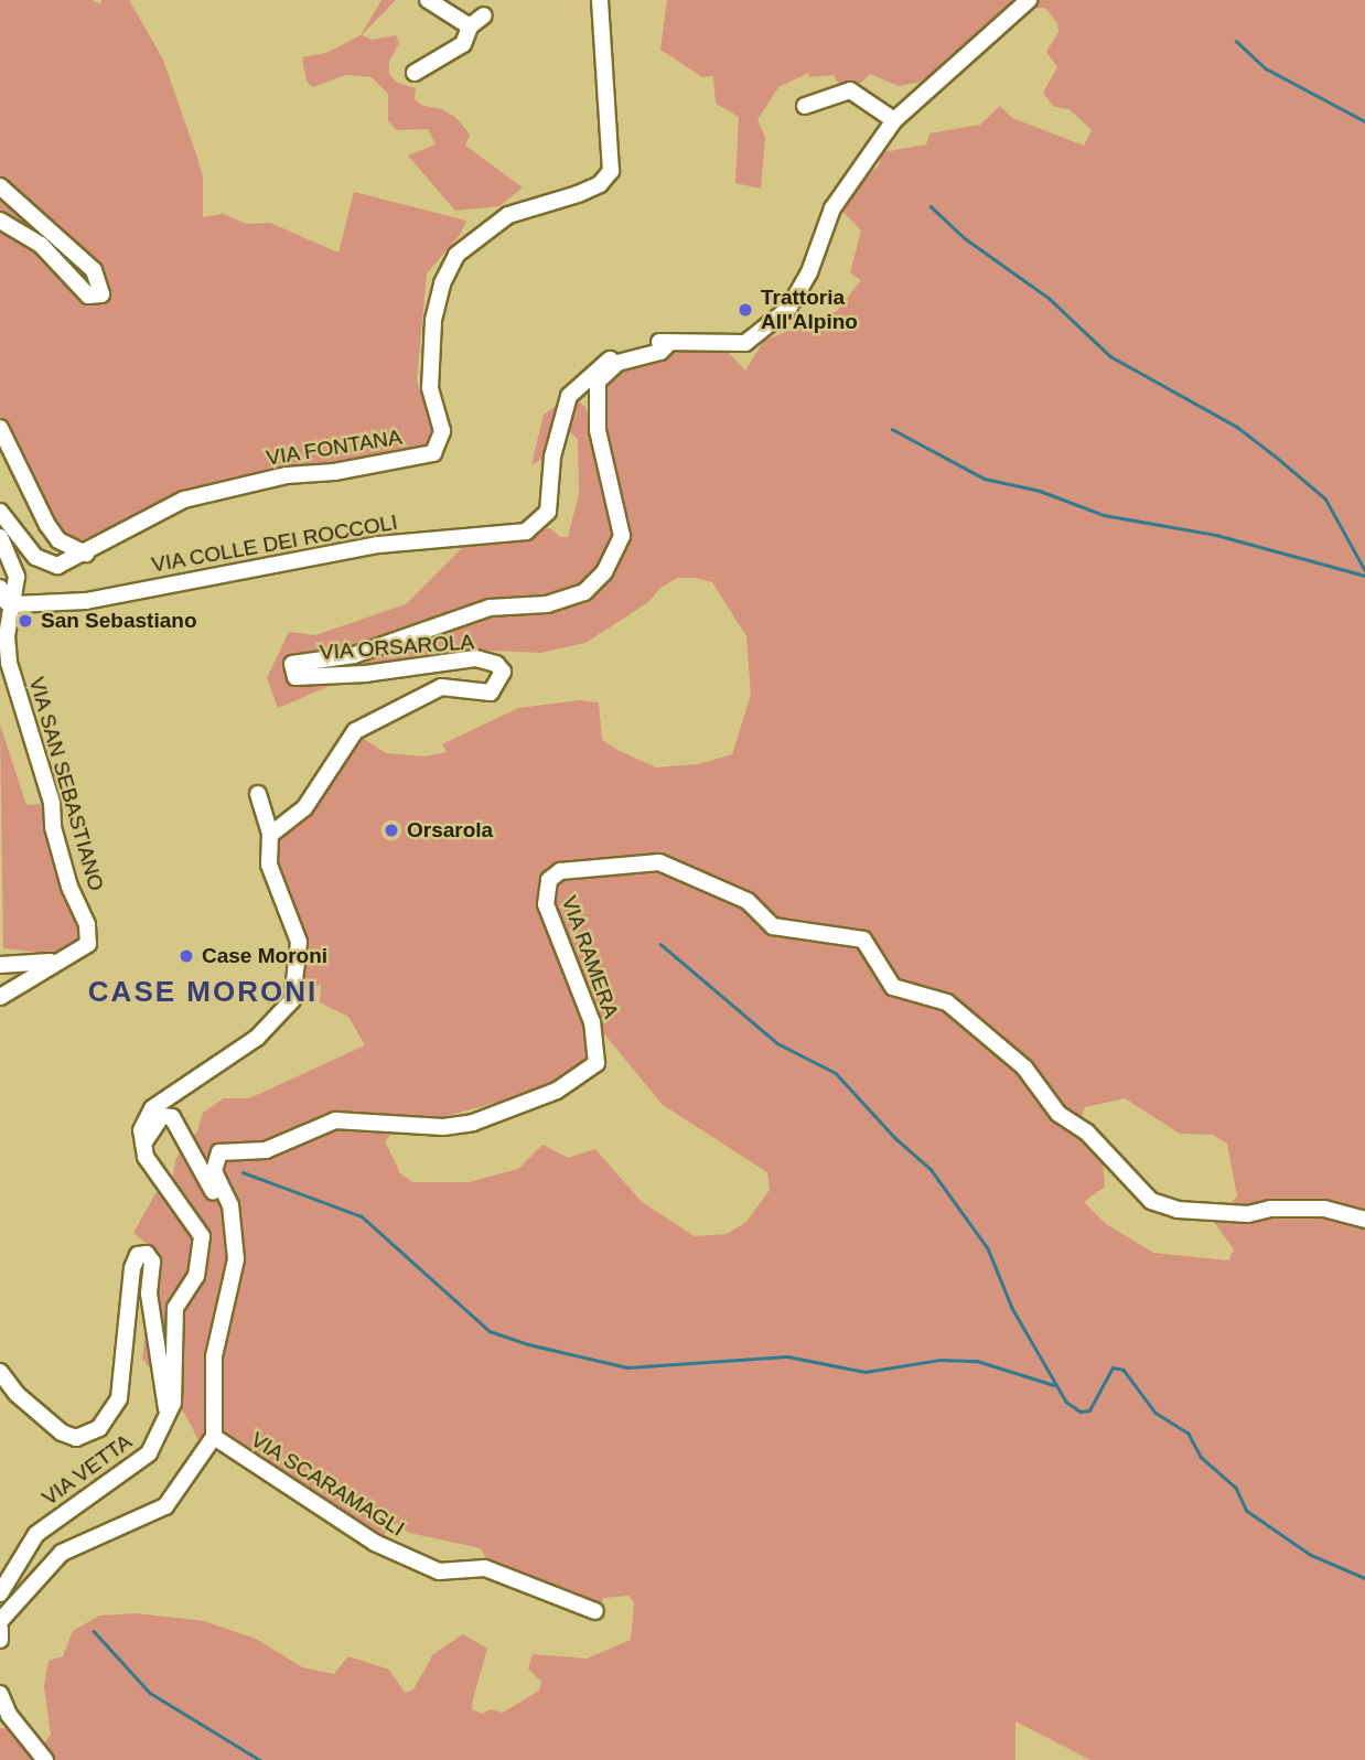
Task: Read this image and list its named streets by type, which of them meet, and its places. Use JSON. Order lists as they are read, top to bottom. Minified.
{"streets":{"street":["VIA FONTANA","VIA COLLE DEI ROCCOLI","VIA ORSAROLA","VIA SAN SEBASTIANO","VIA RAMERA","VIA VETTA","VIA SCARAMAGLI"]},"crossings":[["VIA COLLE DEI ROCCOLI","VIA ORSAROLA"],["VIA COLLE DEI ROCCOLI","VIA SAN SEBASTIANO"]],"districts":["CASE MORONI"],"places":["Trattoria All'Alpino","San Sebastiano","Orsarola","Case Moroni"]}
